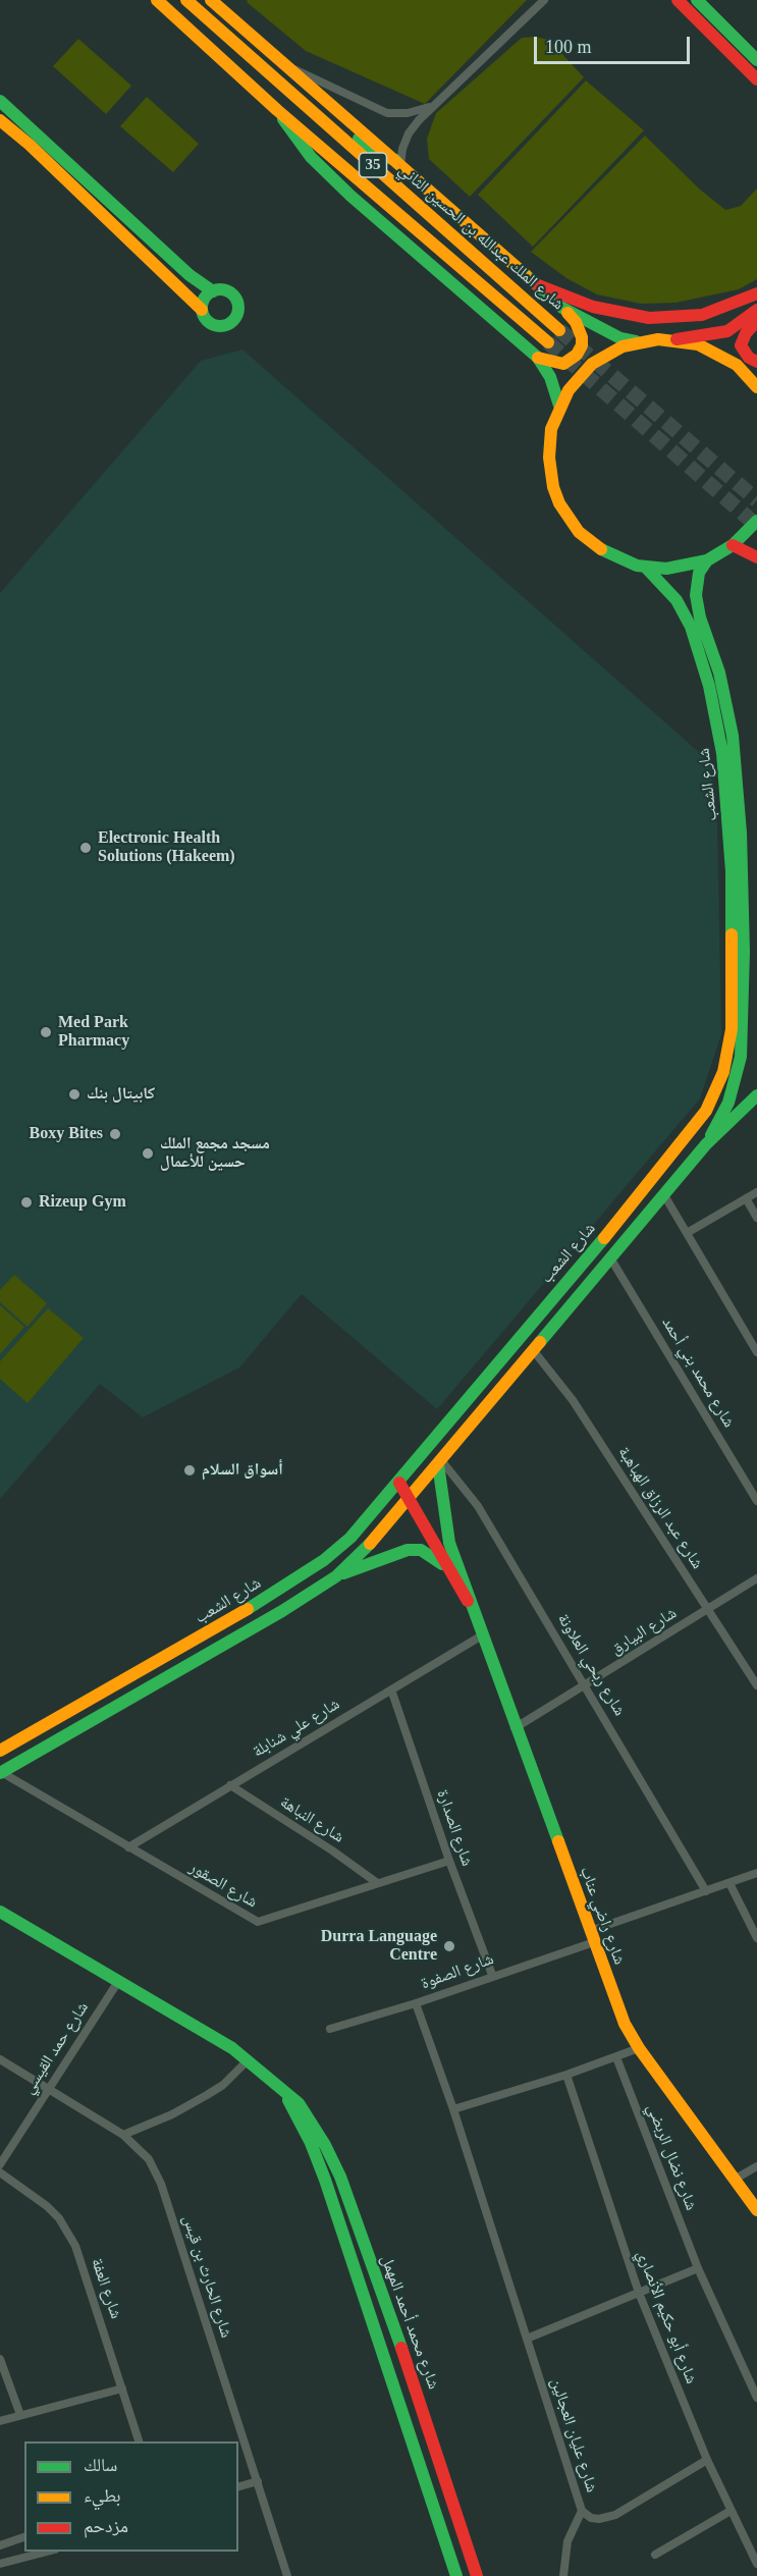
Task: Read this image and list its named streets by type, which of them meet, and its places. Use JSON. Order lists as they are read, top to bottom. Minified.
{"streets":{"main road":["35","شارع الملك عبدالله بن الحسين الثاني","شارع الشعب","شارع راضي عناب","شارع محمد أحمد المهمل"],"street":["شارع محمد بني أحمد","شارع عبد الرزاق الهباهبة","شارع البيارق","شارع ربحي العلاونة","شارع علي شنابلة","شارع النباهة","شارع الصدارة","شارع الصقور","شارع الصفوة","شارع حمد القيسي","شارع نضال الربضي","شارع الحارث بن قيس","شارع العفة","شارع أبو حكيم الأنصاري","شارع عليان العجالين"]},"crossings":[["شارع الشعب","شارع محمد بني أحمد"],["شارع الشعب","شارع عبد الرزاق الهباهبة"],["شارع الشعب","شارع ربحي العلاونة"],["شارع الشعب","شارع الصقور"],["شارع الشعب","شارع راضي عناب"],["شارع عبد الرزاق الهباهبة","شارع البيارق"],["شارع البيارق","شارع ربحي العلاونة"],["شارع البيارق","شارع راضي عناب"],["شارع ربحي العلاونة","شارع راضي عناب"],["شارع ربحي العلاونة","شارع الصفوة"],["شارع علي شنابلة","شارع النباهة"],["شارع علي شنابلة","شارع الصدارة"],["شارع علي شنابلة","شارع الصقور"],["شارع علي شنابلة","شارع راضي عناب"],["شارع النباهة","شارع الصقور"],["شارع الصدارة","شارع الصقور"],["شارع الصدارة","شارع الصفوة"],["شارع راضي عناب","شارع الصفوة"],["شارع الصفوة","شارع عليان العجالين"],["شارع حمد القيسي","شارع الحارث بن قيس"],["شارع حمد القيسي","شارع محمد أحمد المهمل"],["شارع أبو حكيم الأنصاري","شارع عليان العجالين"]],"places":["Electronic Health Solutions (Hakeem)","Med Park Pharmacy","كابيتال بنك","Boxy Bites","مسجد مجمع الملك حسين للأعمال","Rizeup Gym","أسواق السلام","Durra Language Centre"],"legend":["سالك","بطيء","مزدحم"],"scale_bar":"100 m"}
